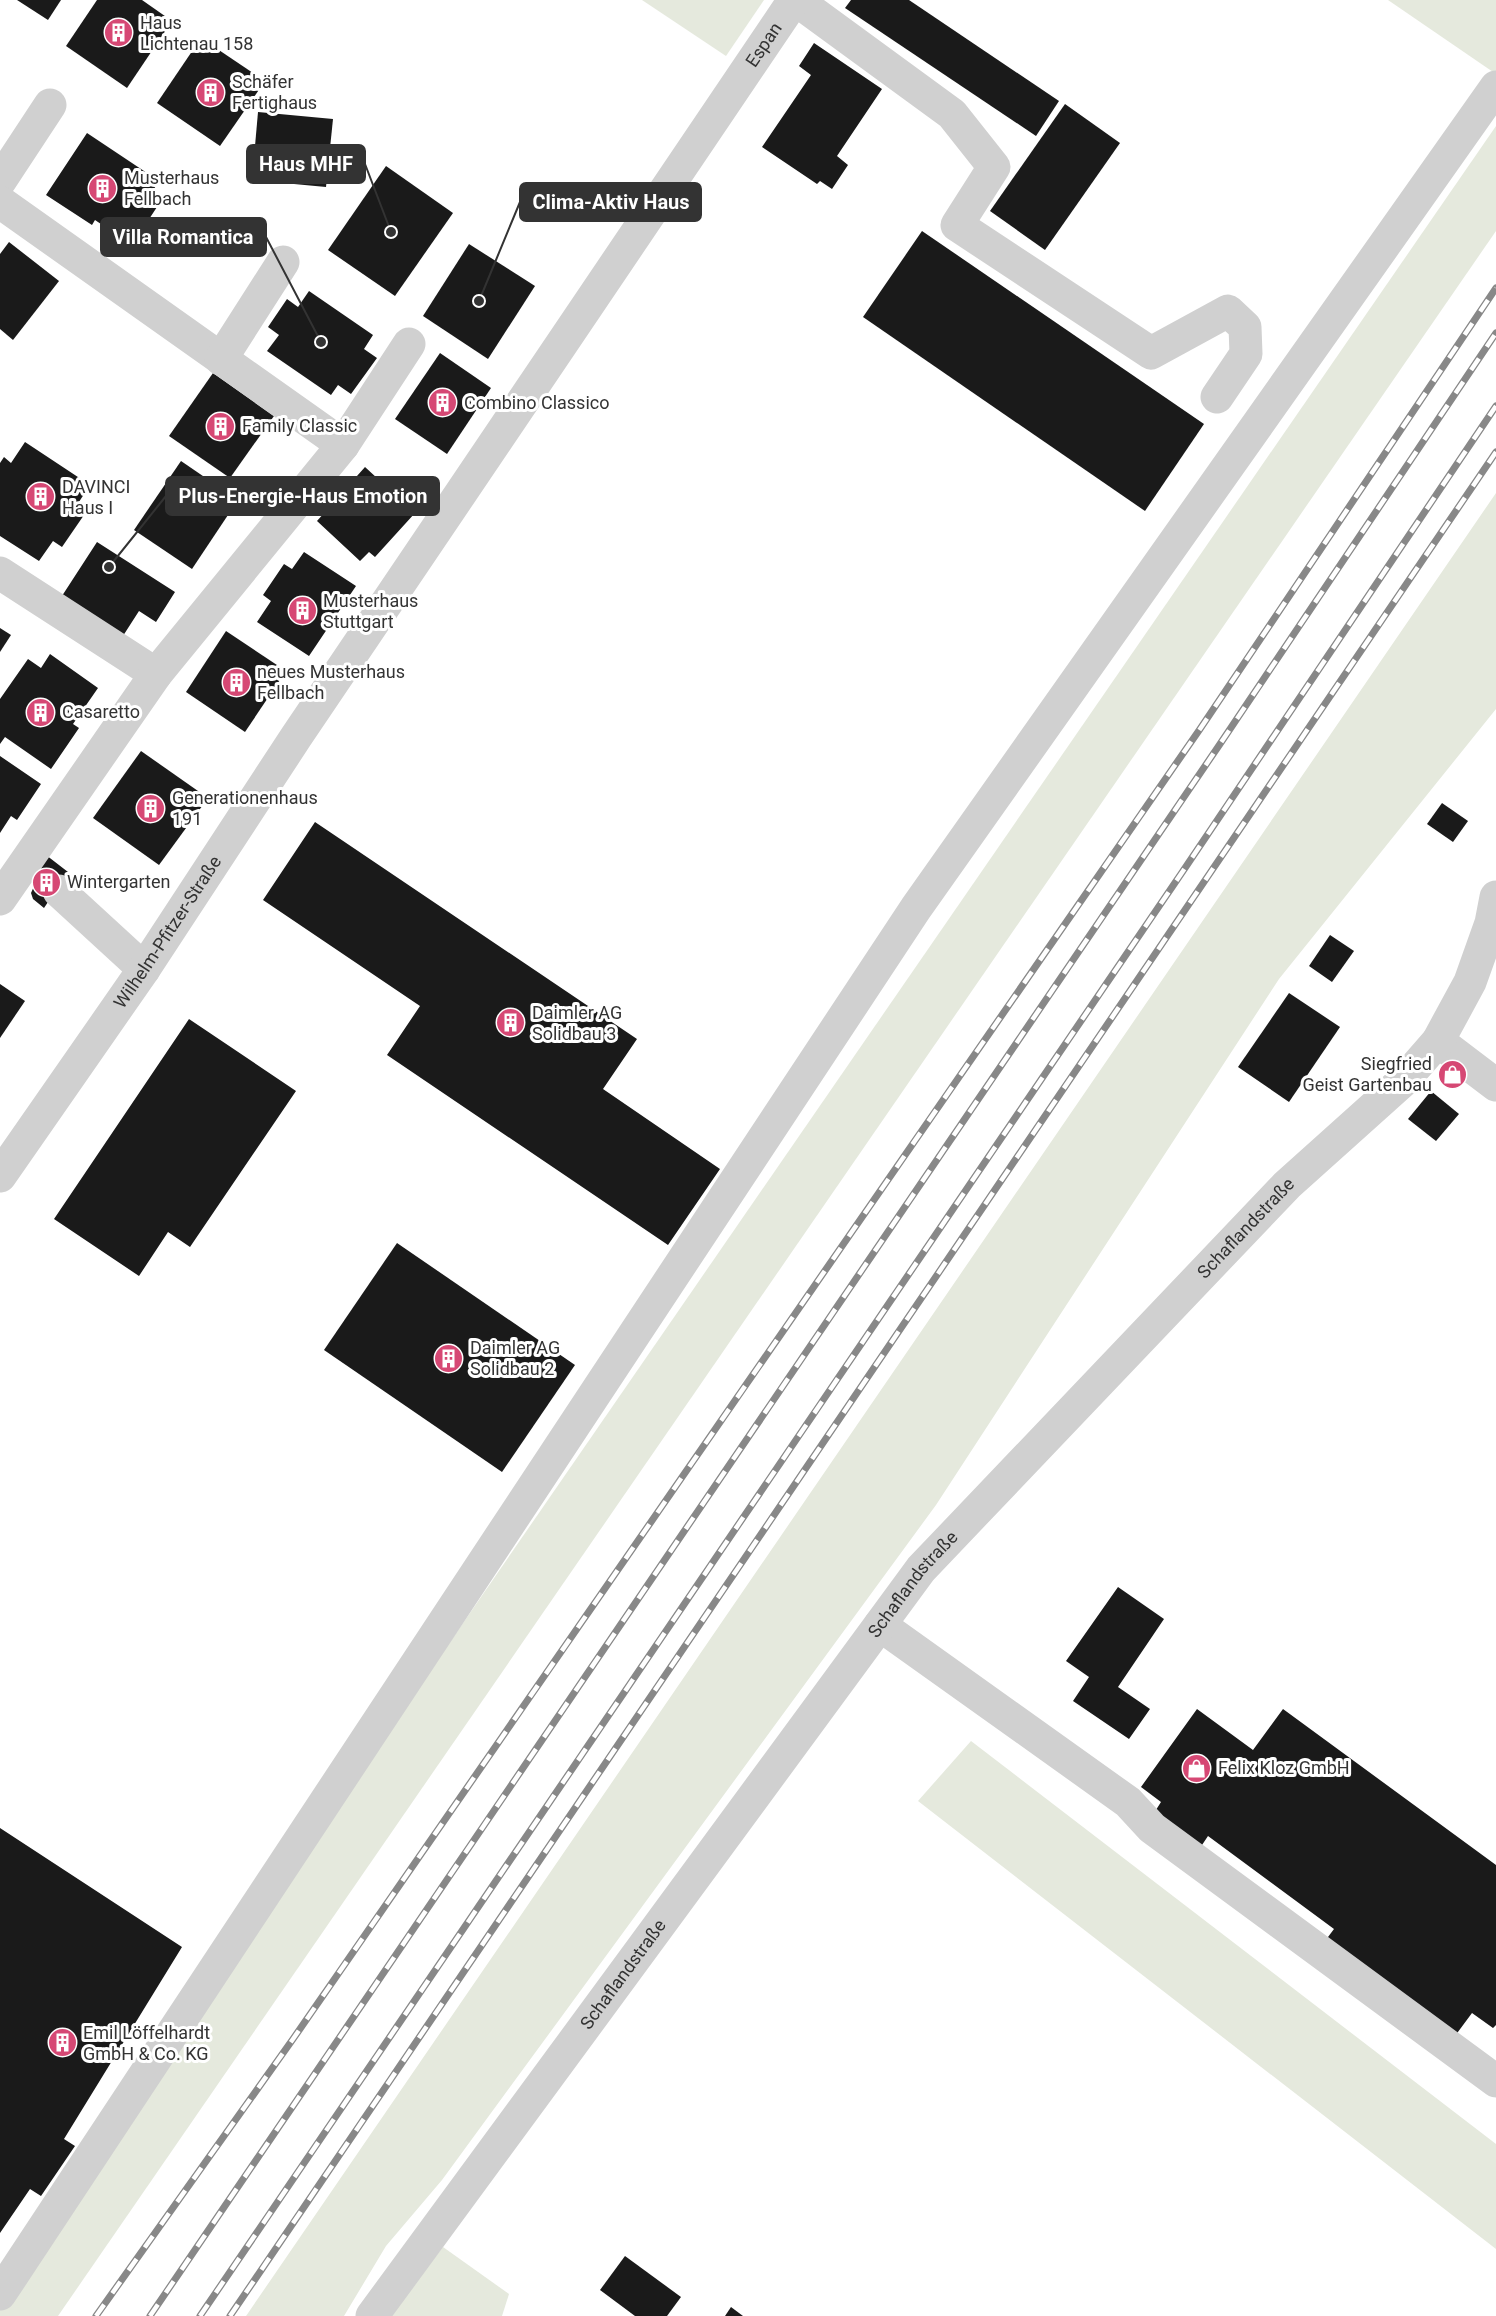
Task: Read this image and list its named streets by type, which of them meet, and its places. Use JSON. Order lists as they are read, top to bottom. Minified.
{"streets":{"street":["Espan","Wilhelm-Pfitzer-Straße","Schaflandstraße"]},"crossings":[["Espan","Wilhelm-Pfitzer-Straße"]],"places":{"building":["Haus Lichtenau 158","Schäfer Fertighaus","Musterhaus Fellbach","Combino Classico","Family Classic","DAVINCI Haus I","Musterhaus Stuttgart","neues Musterhaus Fellbach","Casaretto","Generationenhaus 191","Wintergarten","Daimler AG Solidbau 3","Daimler AG Solidbau 2","Emil Löffelhardt GmbH & Co. KG"],"other":["Haus MHF","Clima-Aktiv Haus","Villa Romantica","Plus-Energie-Haus Emotion"],"shop":["Siegfried Geist Gartenbau","Felix Kloz GmbH"]}}
